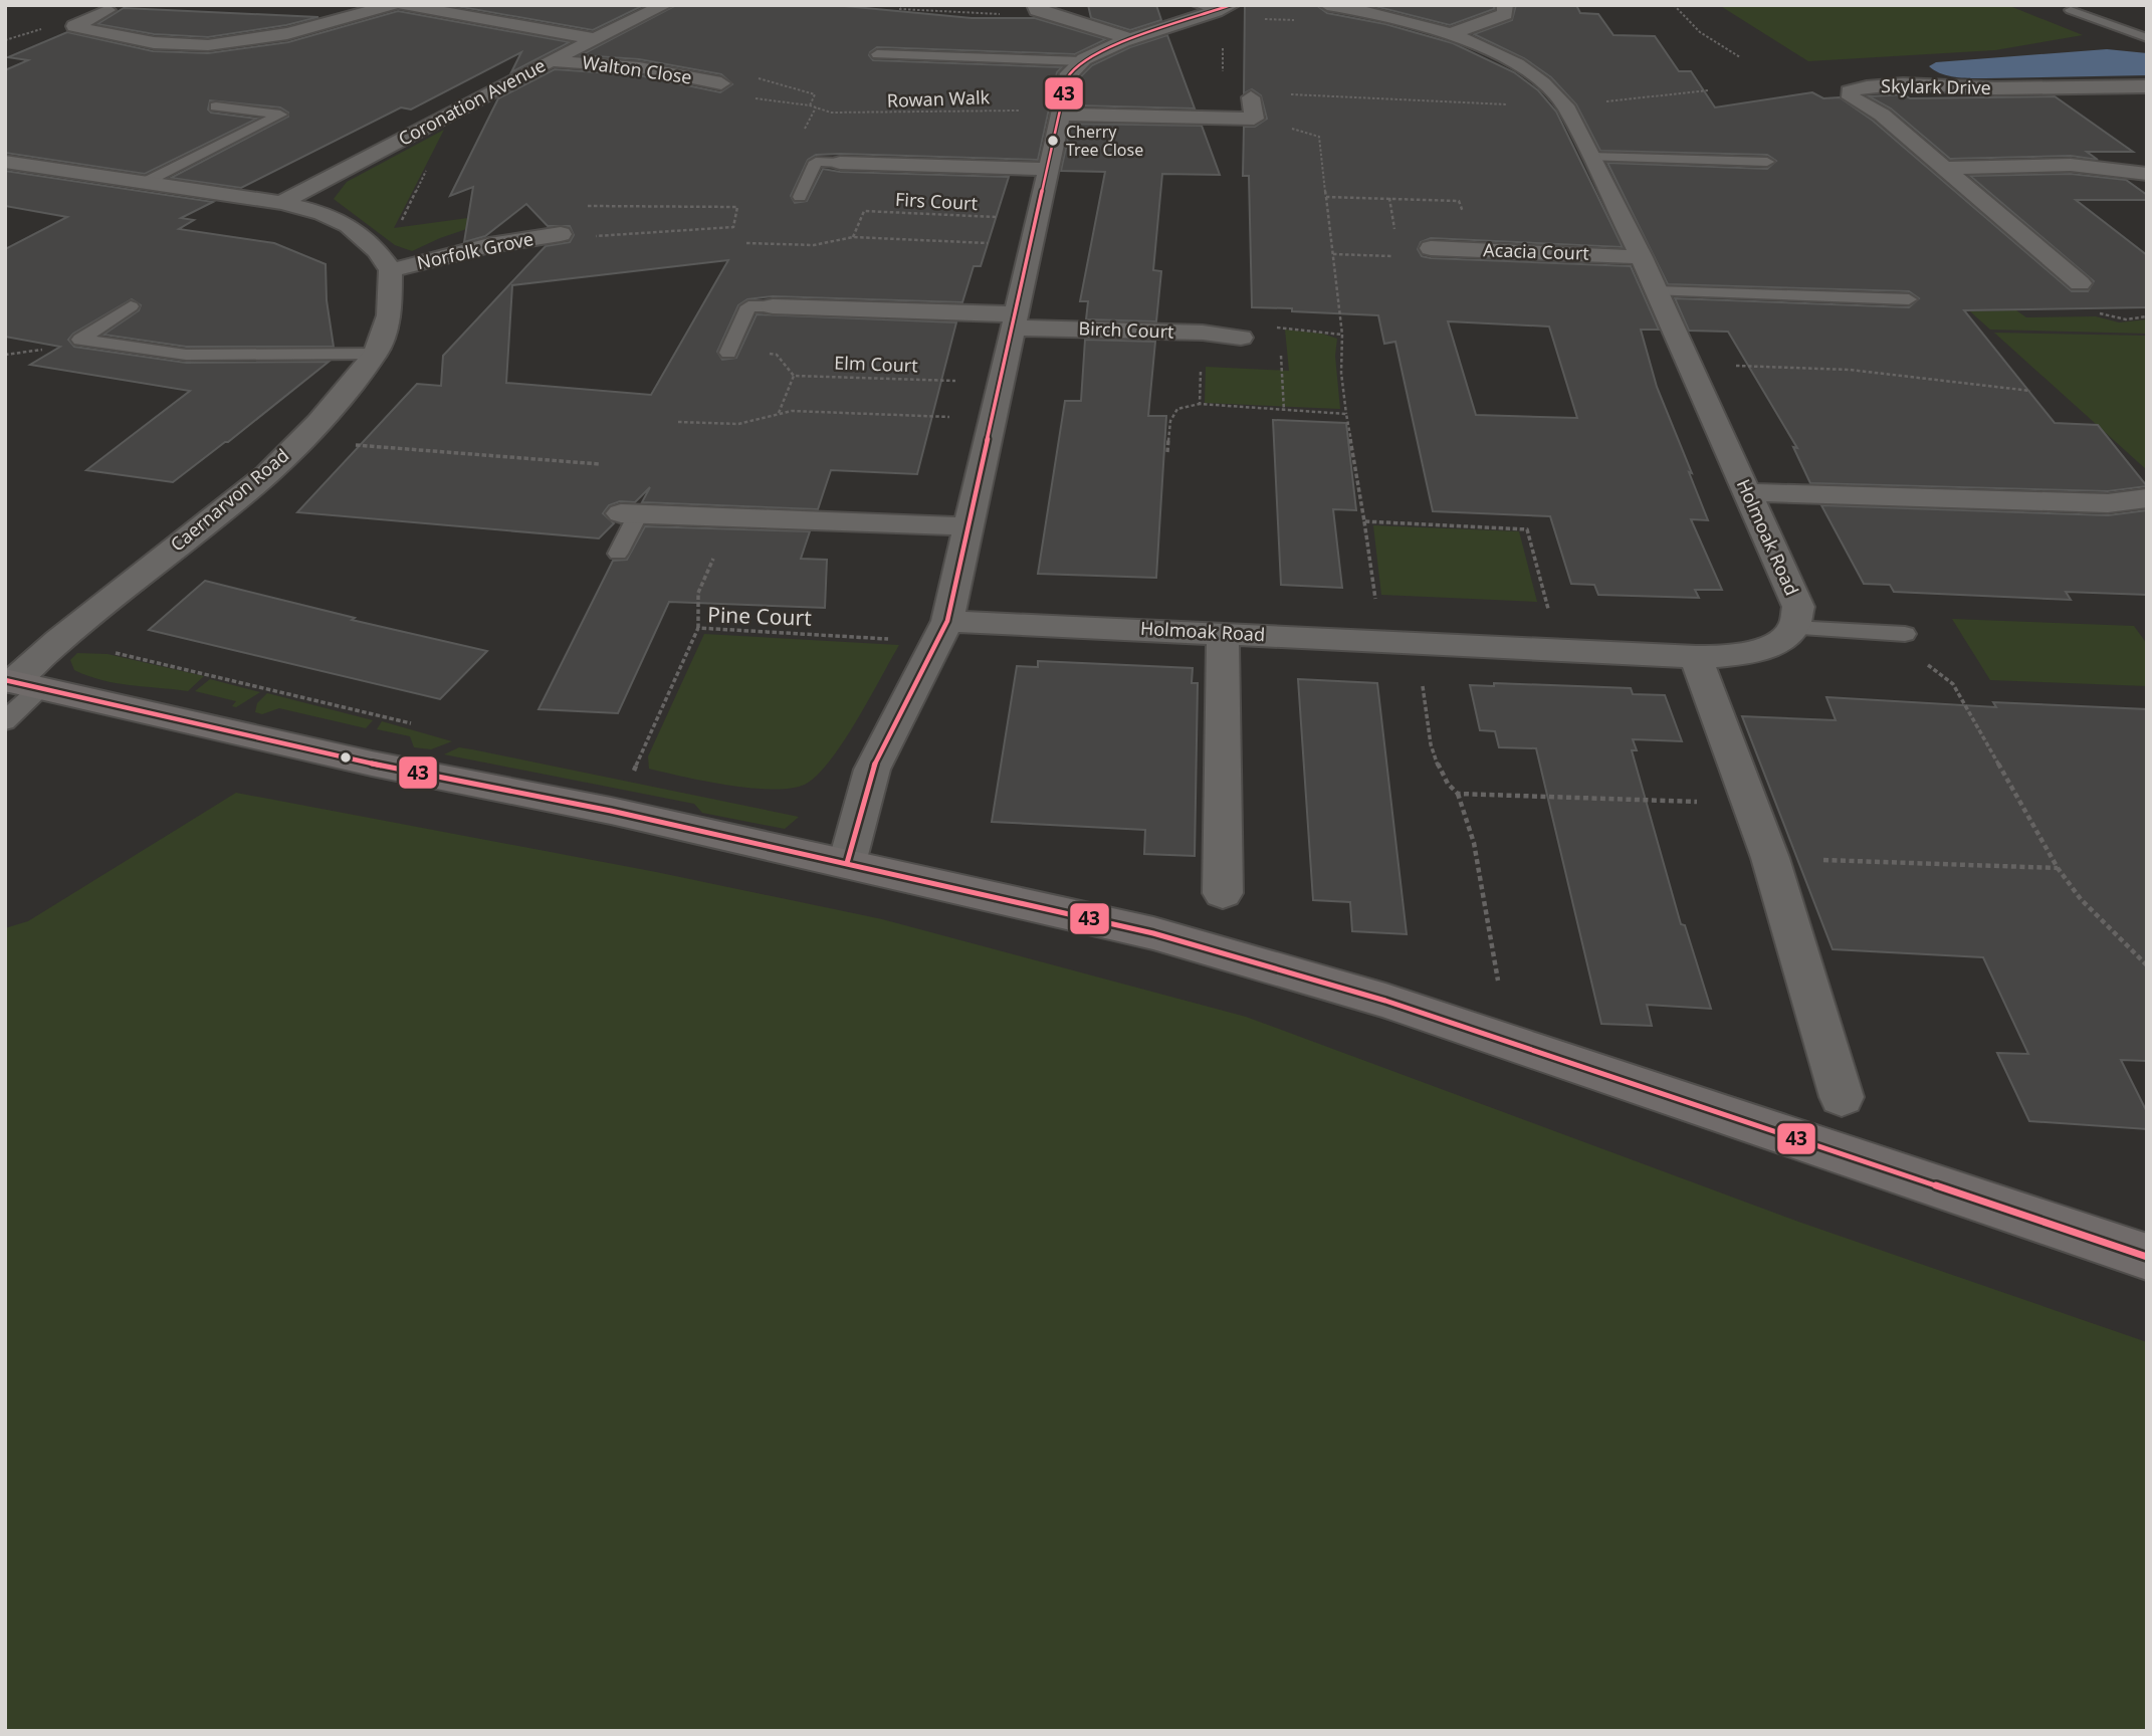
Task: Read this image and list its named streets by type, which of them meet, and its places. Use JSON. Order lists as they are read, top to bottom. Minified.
{"streets":{"street":["Walton Close","Skylark Drive","Coronation Avenue","Norfolk Grove","Acacia Court","Birch Court","Caernarvon Road","Holmoak Road"],"path":["Rowan Walk","Firs Court","Elm Court","Pine Court"]},"crossings":[["Walton Close","Rowan Walk"],["Walton Close","Coronation Avenue"],["Norfolk Grove","Caernarvon Road"],["Acacia Court","Holmoak Road"],["Holmoak Road","Pine Court"]],"places":["Cherry Tree Close"],"lines":["transit line 43"]}
